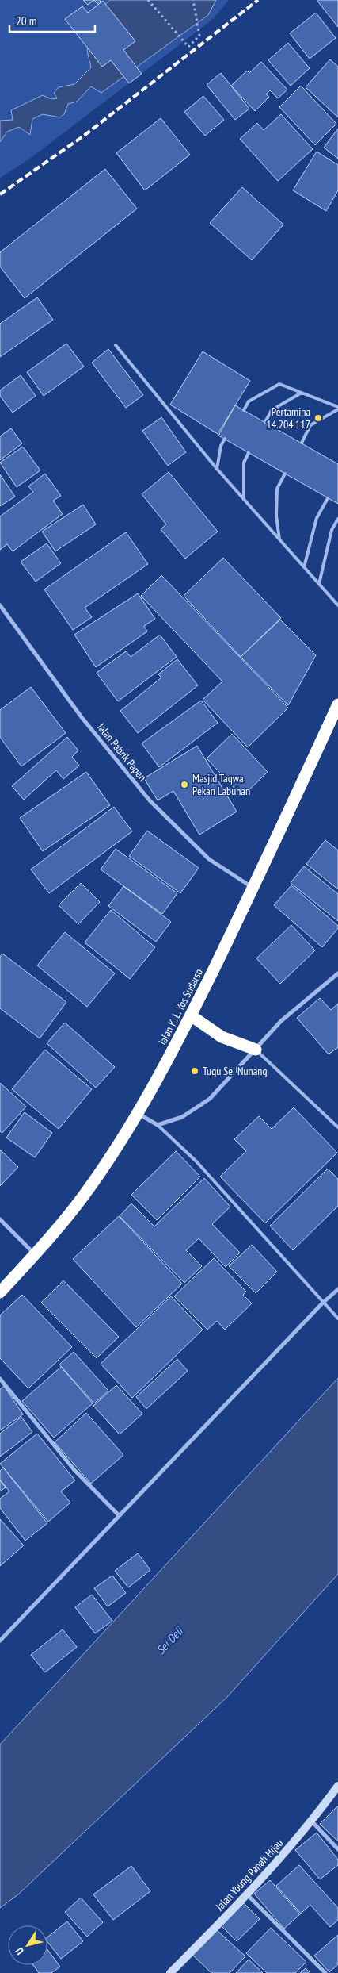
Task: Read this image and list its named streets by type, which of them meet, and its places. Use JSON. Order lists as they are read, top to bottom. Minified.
{"streets":{"highway":["Jalan K. L. Yos Sudarso"],"street":["Jalan Pabrik Papan","Jalan Young Panah Hijau"]},"crossings":[["Jalan Pabrik Papan","Jalan K. L. Yos Sudarso"]],"water":["Sei Deli"],"places":["Pertamina 14.204.117","Masjid Taqwa Pekan Labuhan","Tugu Sei Nunang"],"scale_bar":"20 m","north":"bottom left"}
